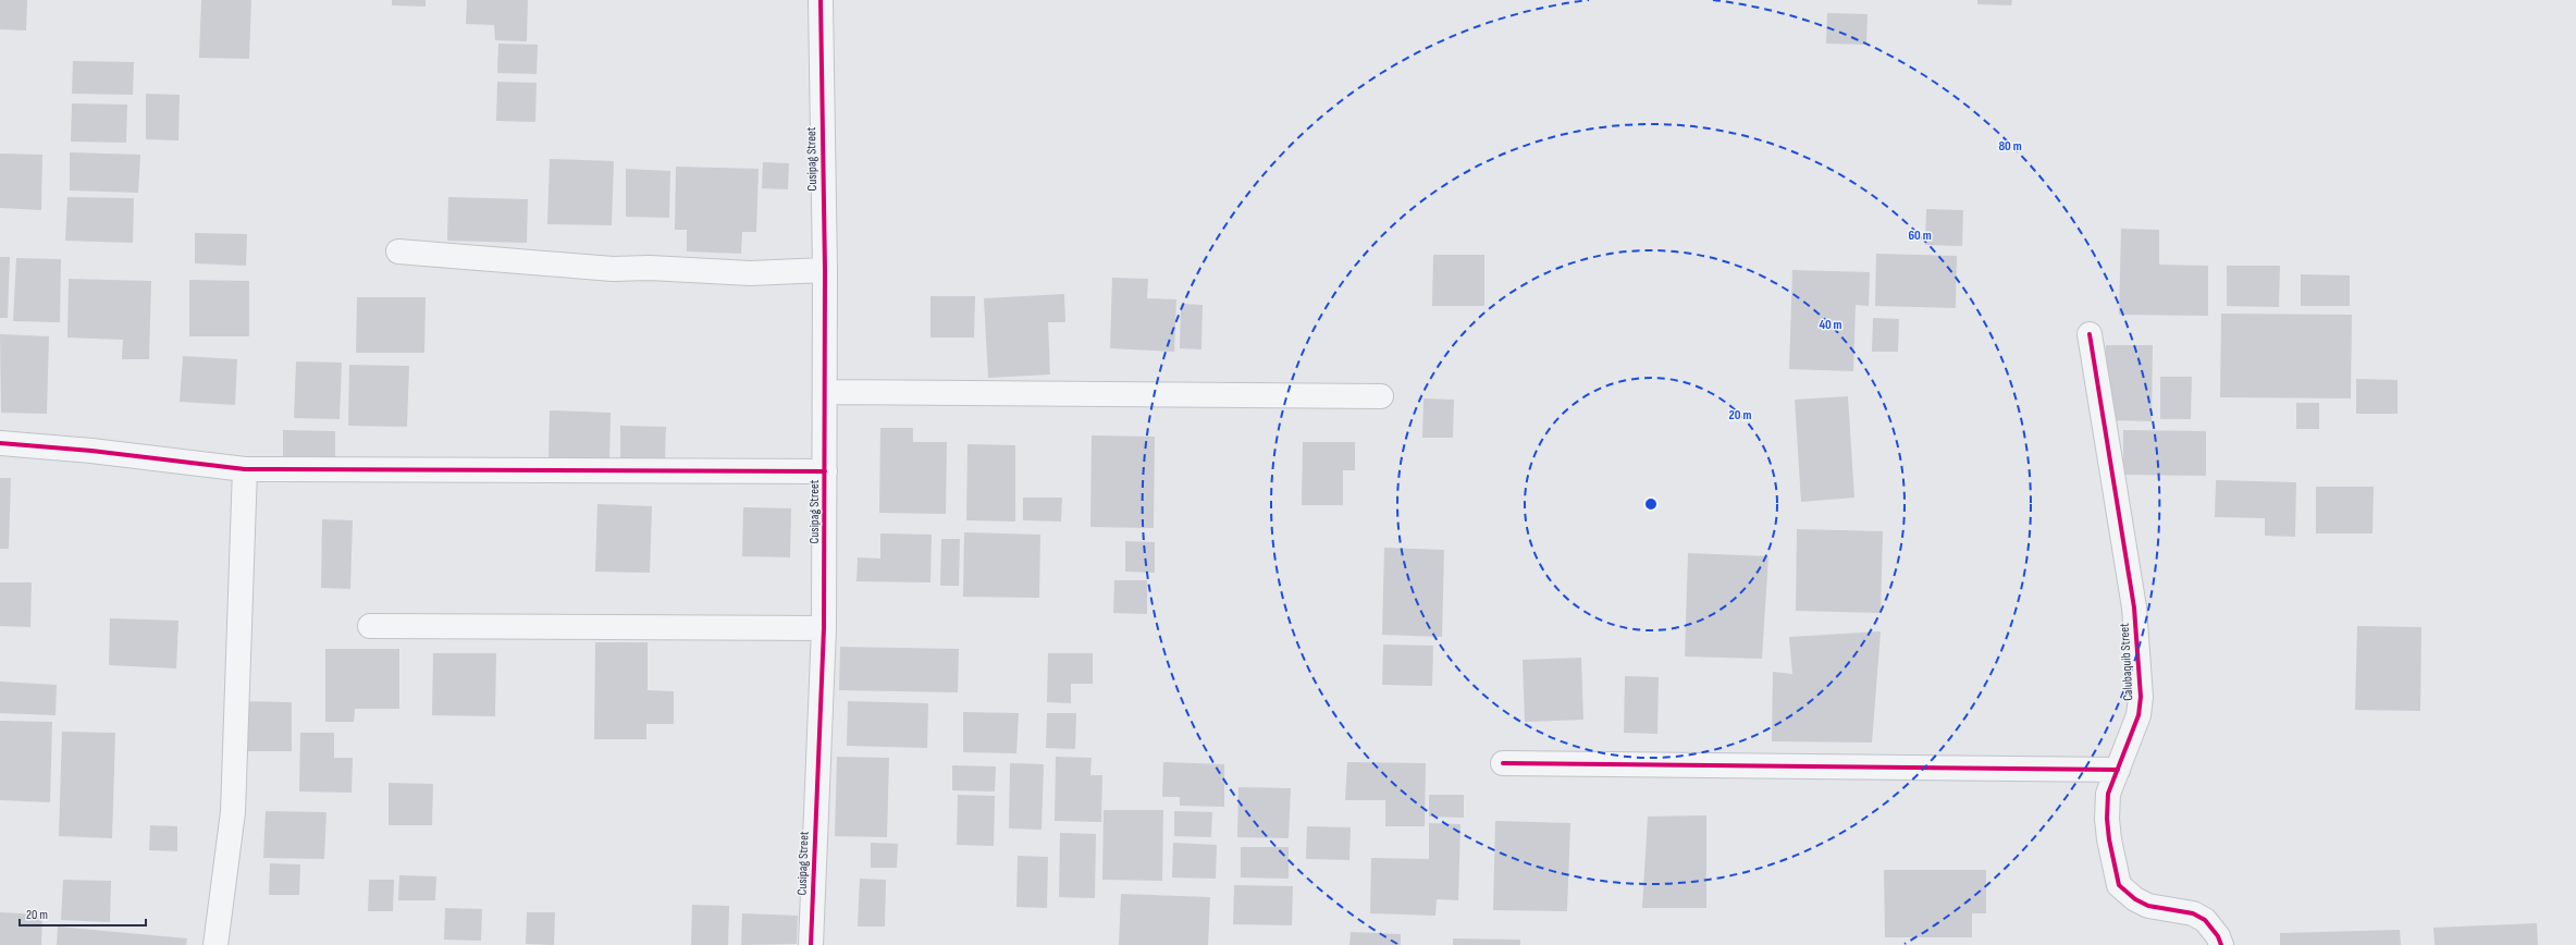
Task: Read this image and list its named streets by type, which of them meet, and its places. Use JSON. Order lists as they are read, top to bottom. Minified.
{"streets":{"street":["Cusipag Street","Calubaquib Street"]},"scale_bar":"20 m","rings":["80 m","60 m","40 m","20 m"]}
